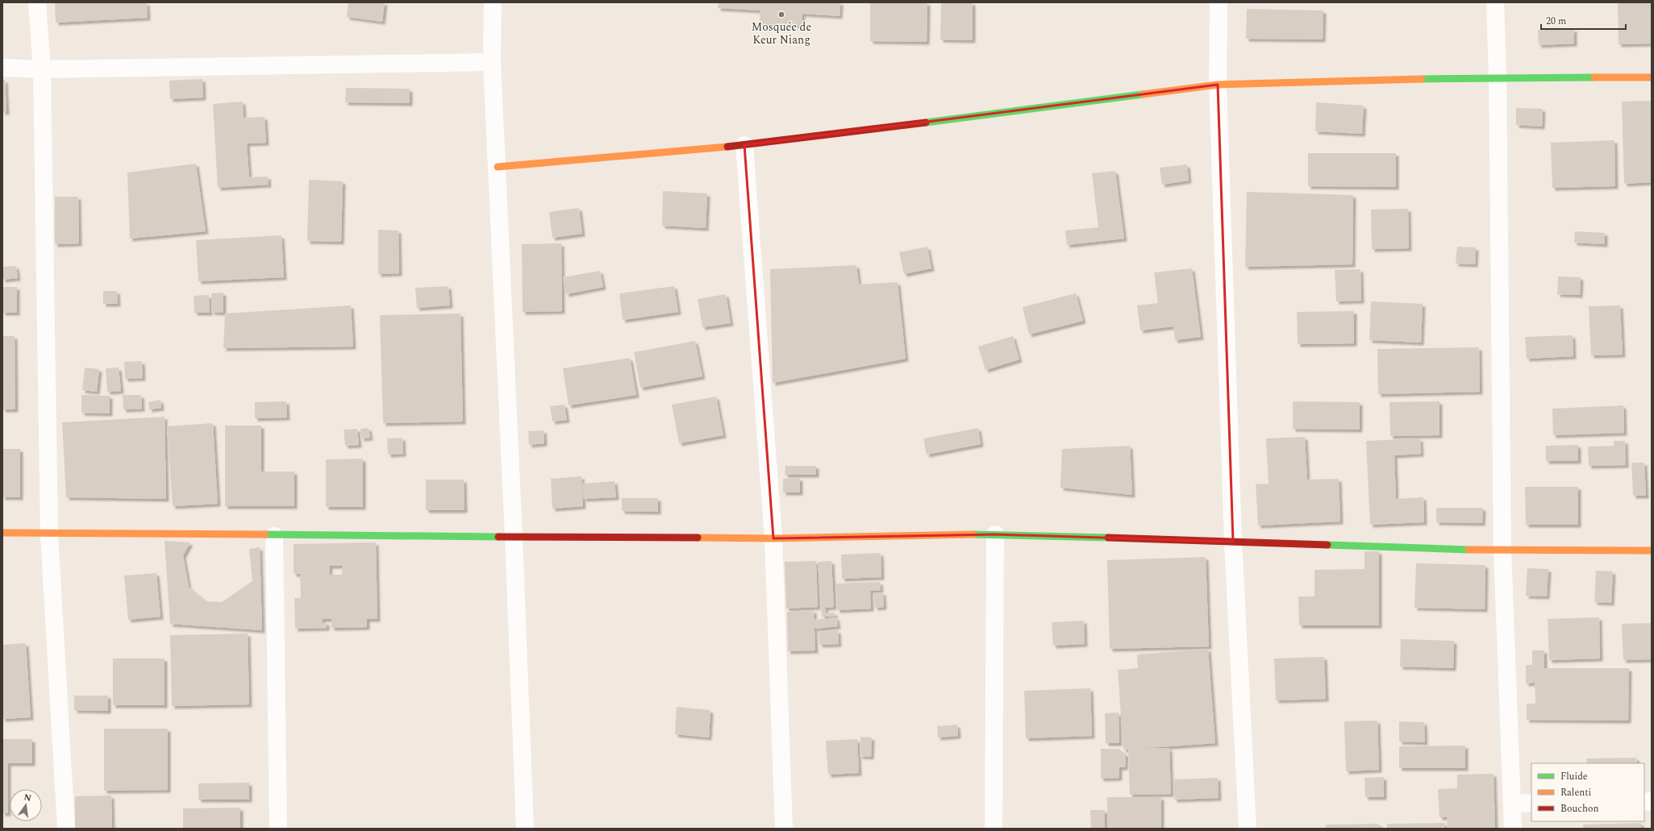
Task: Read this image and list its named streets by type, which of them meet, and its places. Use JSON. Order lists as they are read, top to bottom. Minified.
{"places":["Mosquée de Keur Niang"],"legend":["Fluide","Ralenti","Bouchon"],"scale_bar":"20 m","north":"top"}
